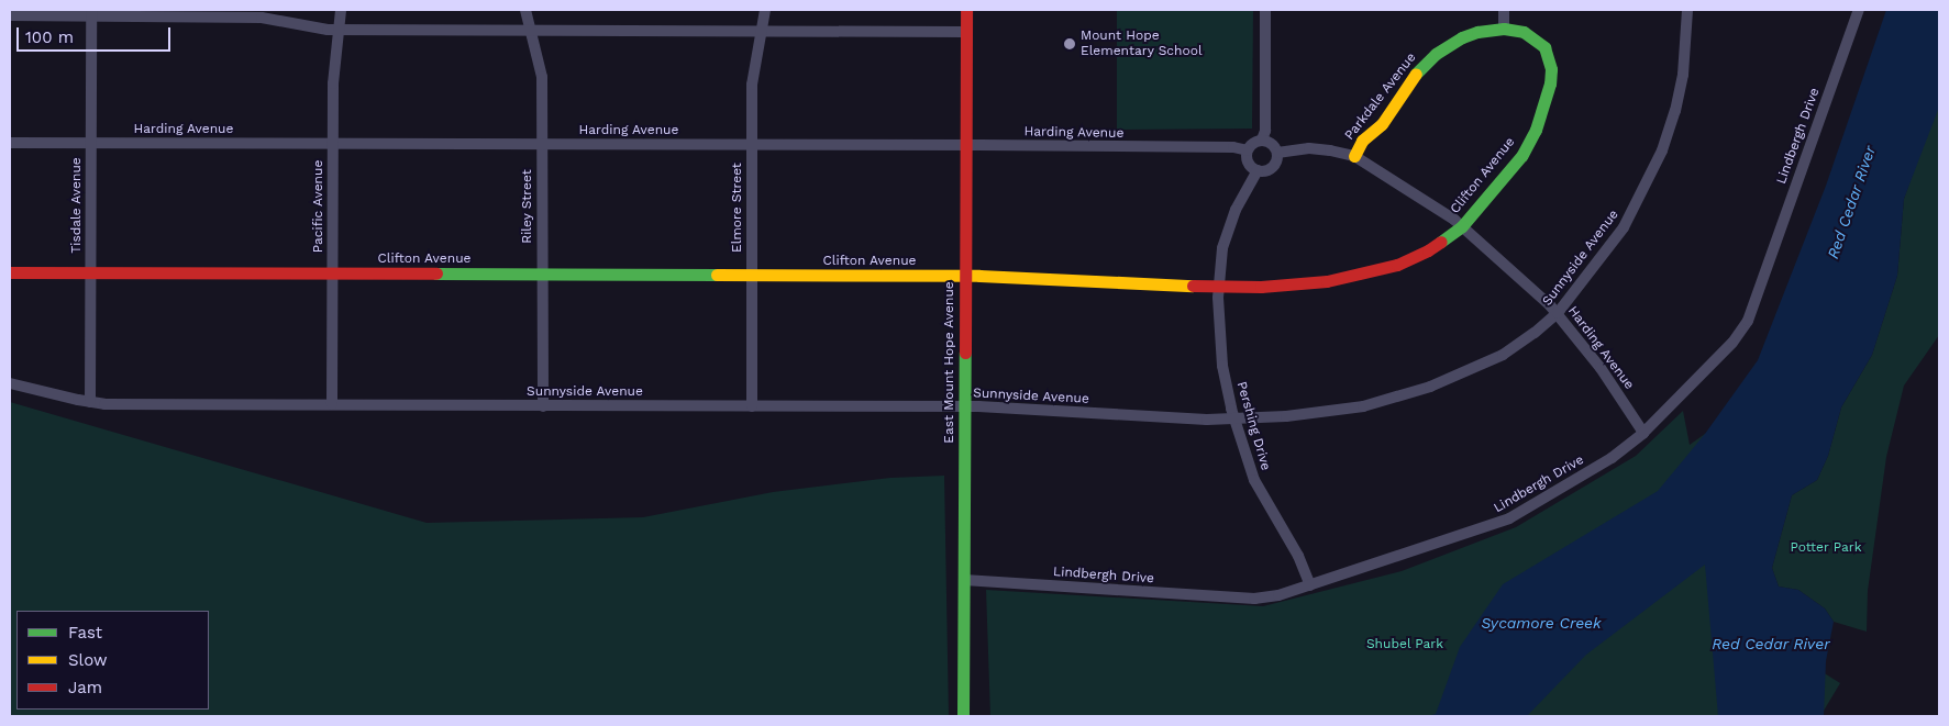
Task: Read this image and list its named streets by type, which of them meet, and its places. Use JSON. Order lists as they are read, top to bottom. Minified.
{"streets":{"street":["Parkdale Avenue","Harding Avenue","Lindbergh Drive","Clifton Avenue","Tisdale Avenue","Pacific Avenue","Riley Street","Elmore Street","Sunnyside Avenue","East Mount Hope Avenue","Pershing Drive"]},"crossings":[["Parkdale Avenue","Harding Avenue"],["Parkdale Avenue","Clifton Avenue"],["Harding Avenue","Lindbergh Drive"],["Harding Avenue","Clifton Avenue"],["Harding Avenue","Tisdale Avenue"],["Harding Avenue","Pacific Avenue"],["Harding Avenue","Riley Street"],["Harding Avenue","Elmore Street"],["Harding Avenue","Sunnyside Avenue"],["Harding Avenue","East Mount Hope Avenue"],["Harding Avenue","Pershing Drive"],["Lindbergh Drive","East Mount Hope Avenue"],["Lindbergh Drive","Pershing Drive"],["Clifton Avenue","Tisdale Avenue"],["Clifton Avenue","Pacific Avenue"],["Clifton Avenue","Riley Street"],["Clifton Avenue","Elmore Street"],["Clifton Avenue","East Mount Hope Avenue"],["Clifton Avenue","Pershing Drive"],["Tisdale Avenue","Sunnyside Avenue"],["Pacific Avenue","Sunnyside Avenue"],["Riley Street","Sunnyside Avenue"],["Elmore Street","Sunnyside Avenue"],["Sunnyside Avenue","East Mount Hope Avenue"],["Sunnyside Avenue","Pershing Drive"]],"water":["Red Cedar River","Sycamore Creek"],"parks":["Potter Park","Shubel Park"],"places":["Mount Hope Elementary School"],"legend":["Fast","Slow","Jam"],"scale_bar":"100 m"}
